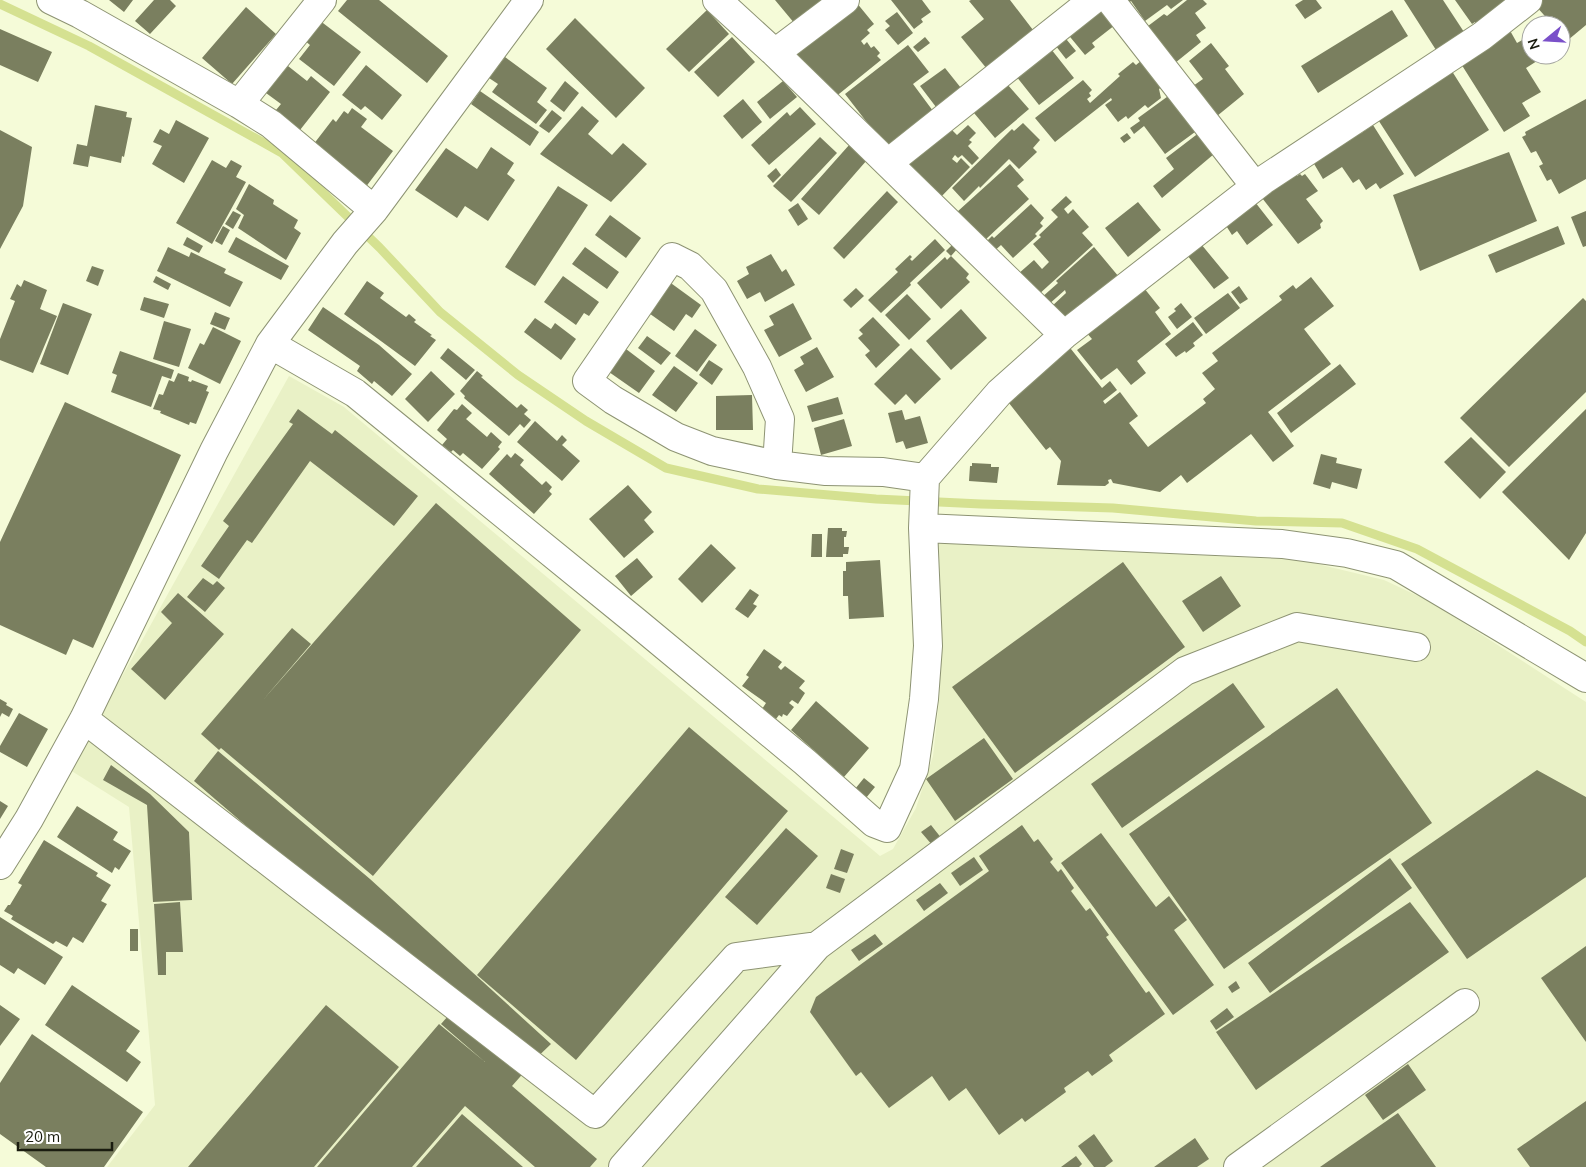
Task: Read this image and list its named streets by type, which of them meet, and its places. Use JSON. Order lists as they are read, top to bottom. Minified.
{"scale_bar":"20 m","north":"left"}
